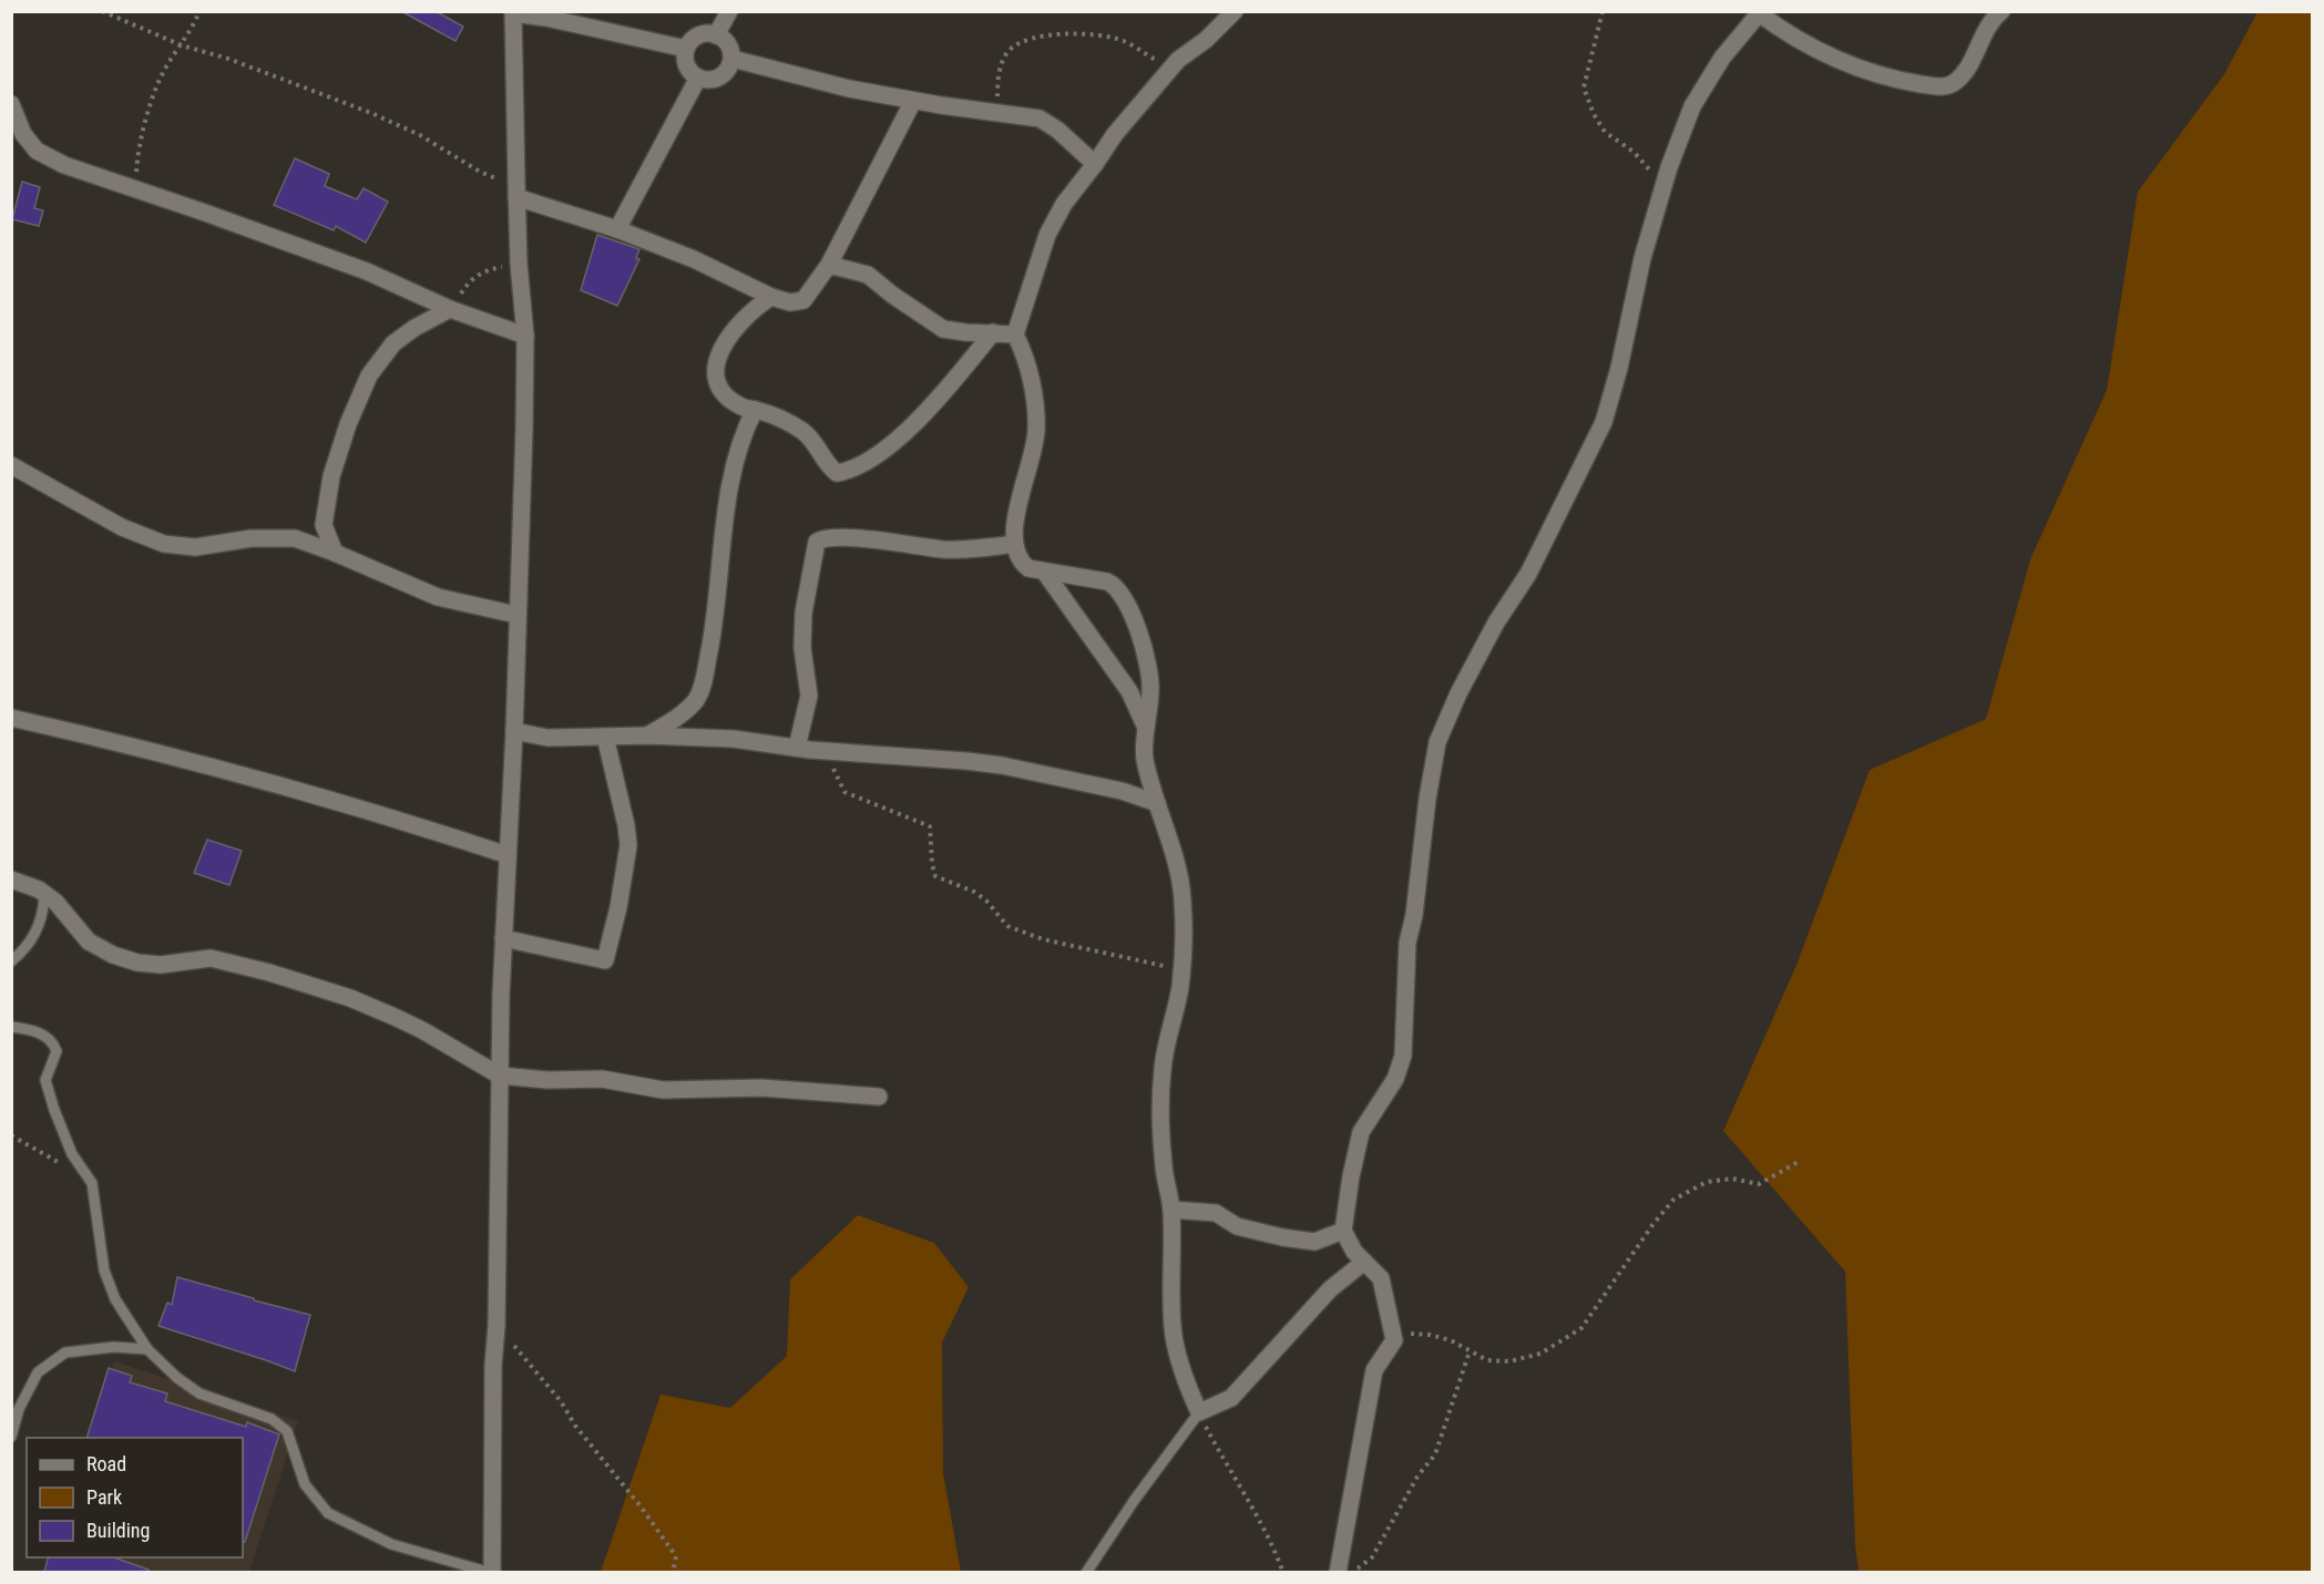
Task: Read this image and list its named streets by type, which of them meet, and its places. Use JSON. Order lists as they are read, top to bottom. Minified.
{"legend":["Road","Park","Building"]}
